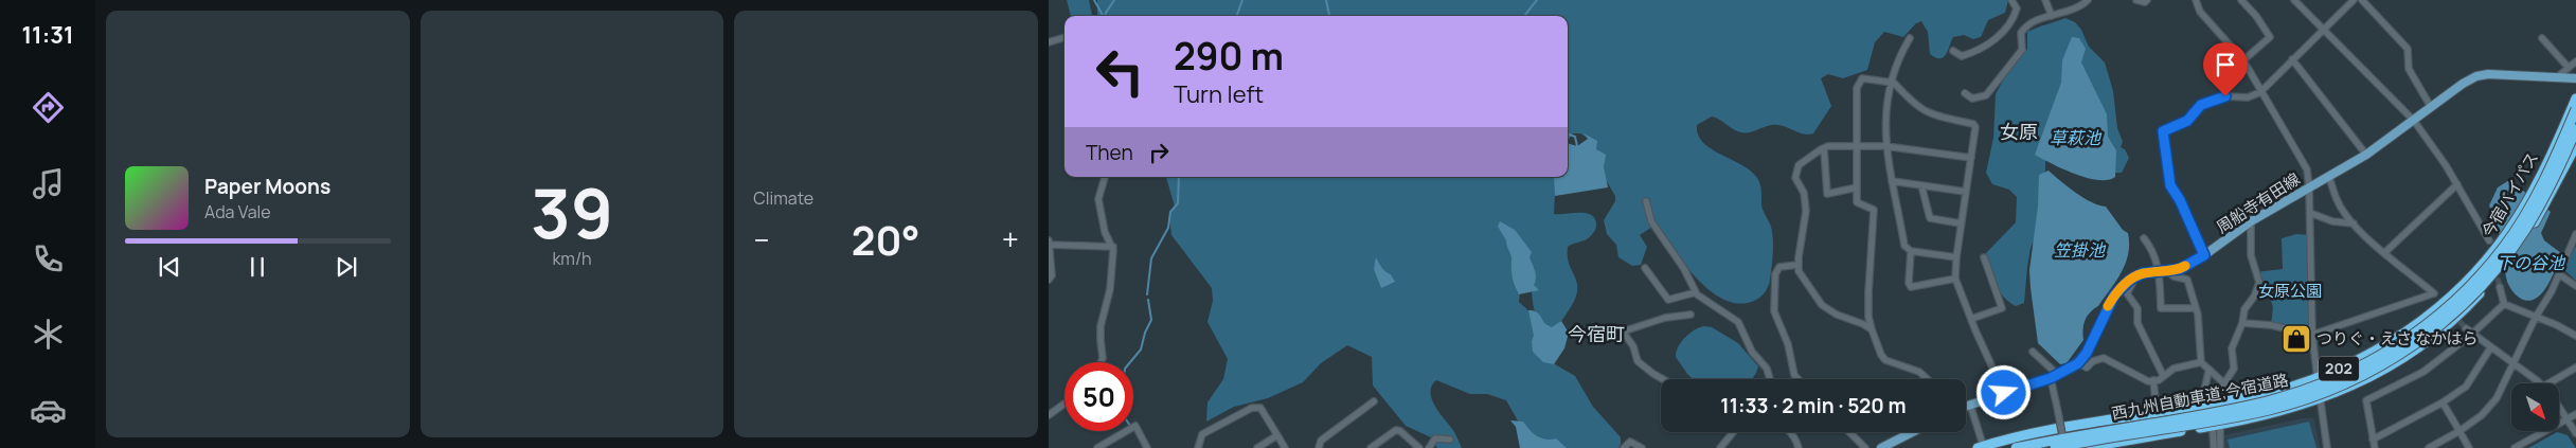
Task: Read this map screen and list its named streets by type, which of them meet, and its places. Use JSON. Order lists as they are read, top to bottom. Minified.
{"streets":{"highway":["今宿バイパス","202","西九州自動車道;今宿道路"],"main road":["周船寺有田線"]},"districts":["女原","今宿町"],"water":["草萩池","笠掛池","下の谷池"],"parks":["女原公園"],"places":{"shop":["つりぐ・えさ なかはら"]},"north":"bottom right","page":{"tabs":"11:31","tile":[["39","km/h"],"Climate"],"turn":["290 m","Turn left"],"then":"Then","song":["Paper Moons","Ada Vale"],"heat":["−","20°","+"],"limit":"50","trip":"11:33 · 2 min · 520 m"}}
